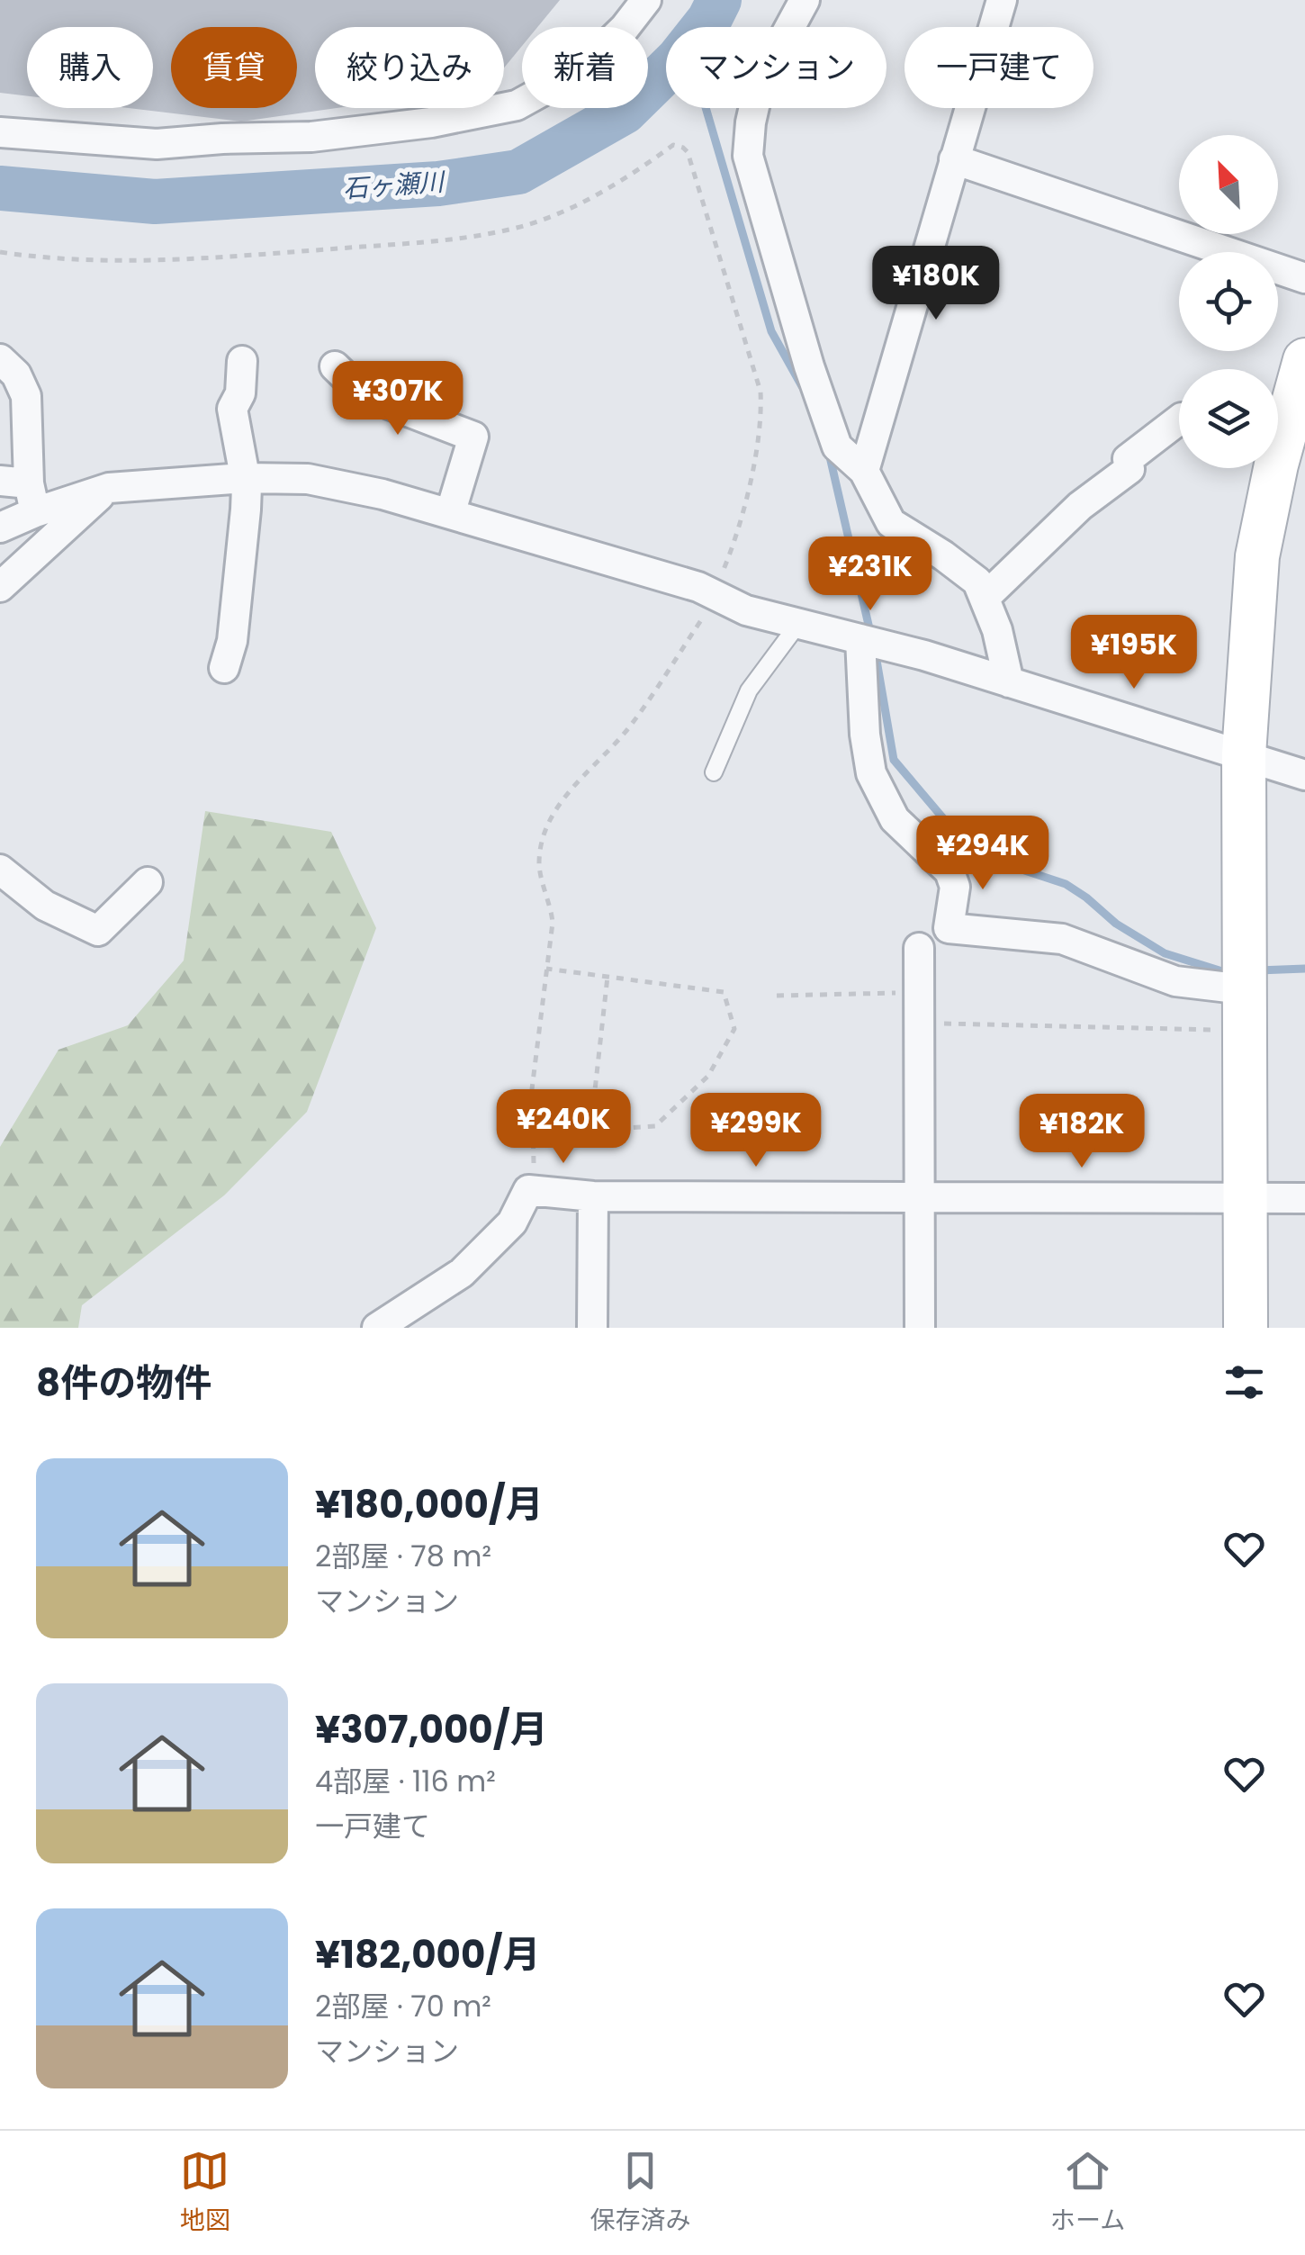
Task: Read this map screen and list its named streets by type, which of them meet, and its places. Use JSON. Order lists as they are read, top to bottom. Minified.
{"water":["石ヶ瀬川"],"north":"top left","page":{"chip":["購入","賃貸","絞り込み","新着","マンション","一戸建て"],"price":["¥180K","¥307K","¥231K","¥195K","¥294K","¥240K","¥299K","¥182K"],"heading":"8件の物件","list":[{"name":"¥180,000/月","note":"2部屋 · 78 m² · マンション"},{"name":"¥307,000/月","note":"4部屋 · 116 m² · 一戸建て"},{"name":"¥182,000/月","note":"2部屋 · 70 m² · マンション"}],"tabs":["地図","保存済み","ホーム"]}}
